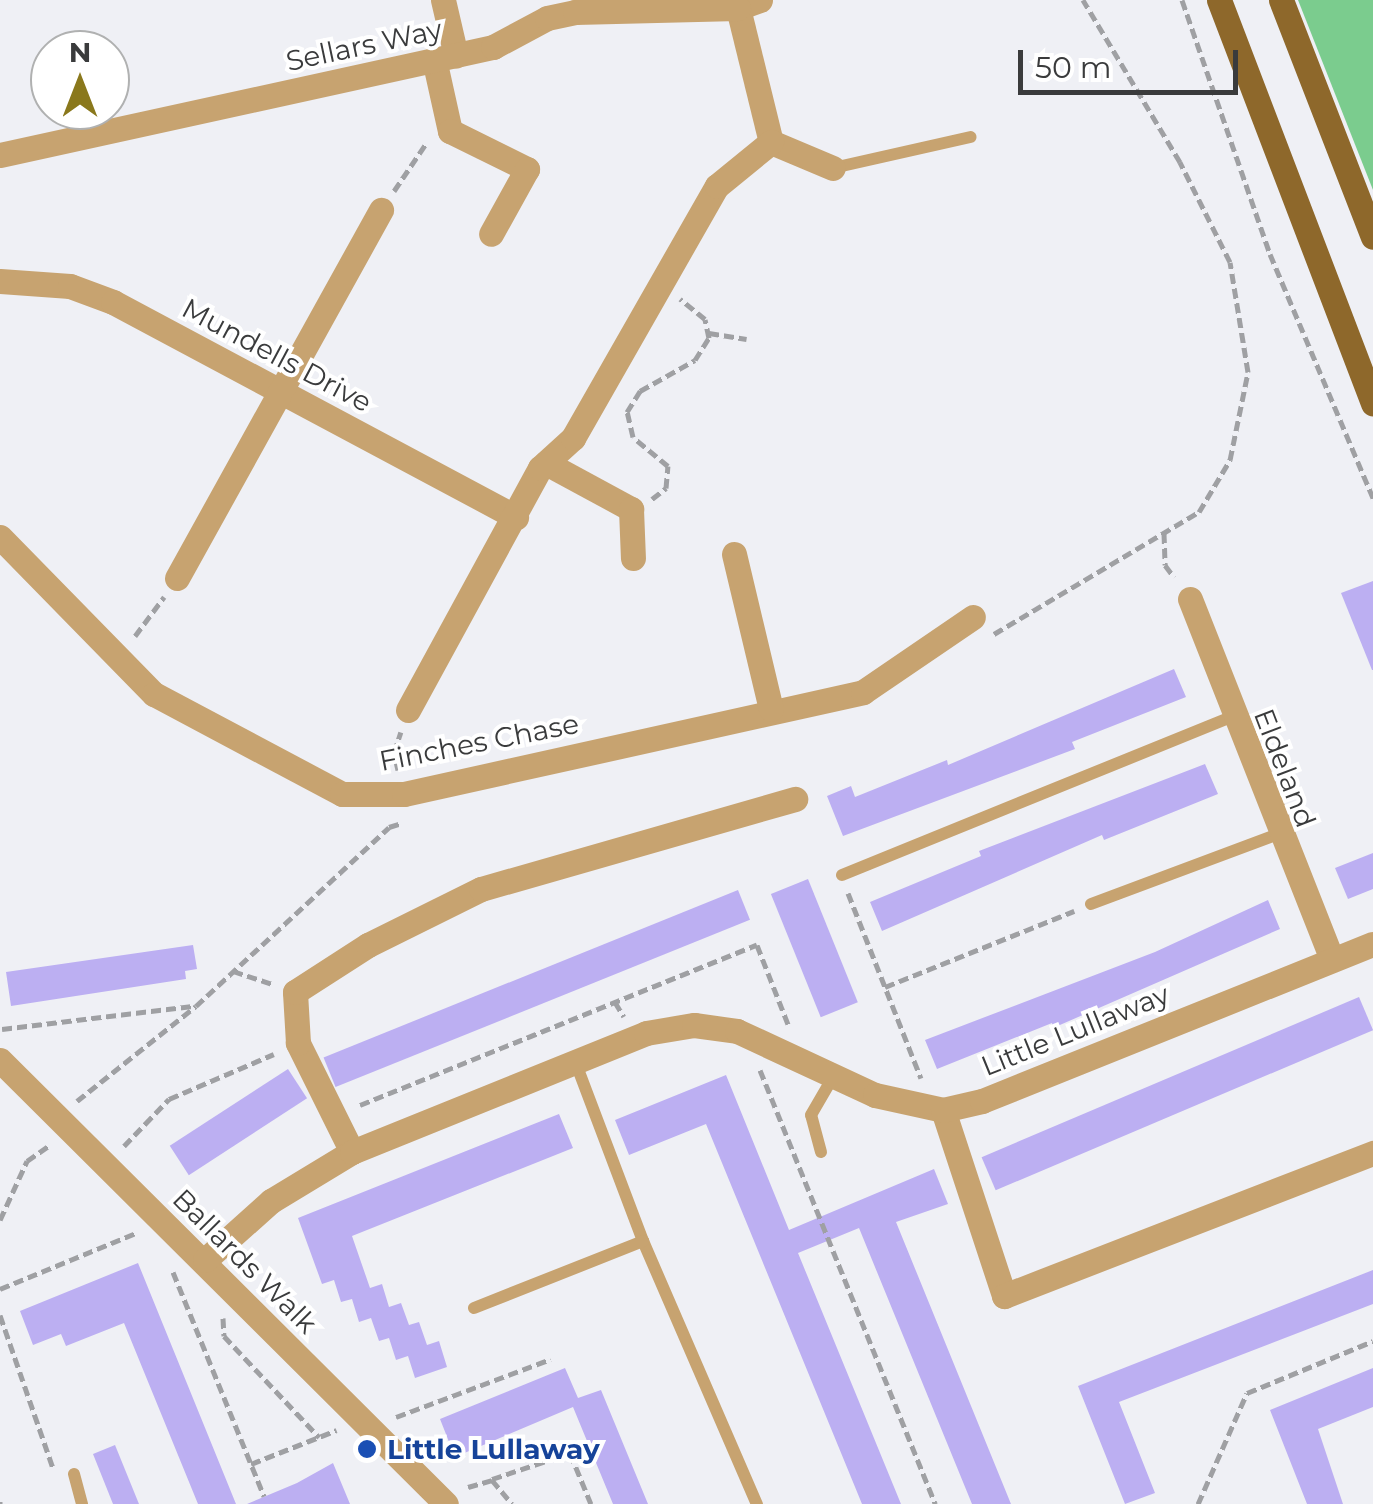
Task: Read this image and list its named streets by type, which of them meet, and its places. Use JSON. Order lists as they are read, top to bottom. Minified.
{"streets":{"street":["Sellars Way","Mundells Drive","Finches Chase","Eldeland","Little Lullaway","Ballards Walk"]},"crossings":[["Eldeland","Little Lullaway"],["Little Lullaway","Ballards Walk"]],"places":["Little Lullaway"],"scale_bar":"50 m","north":"top"}
